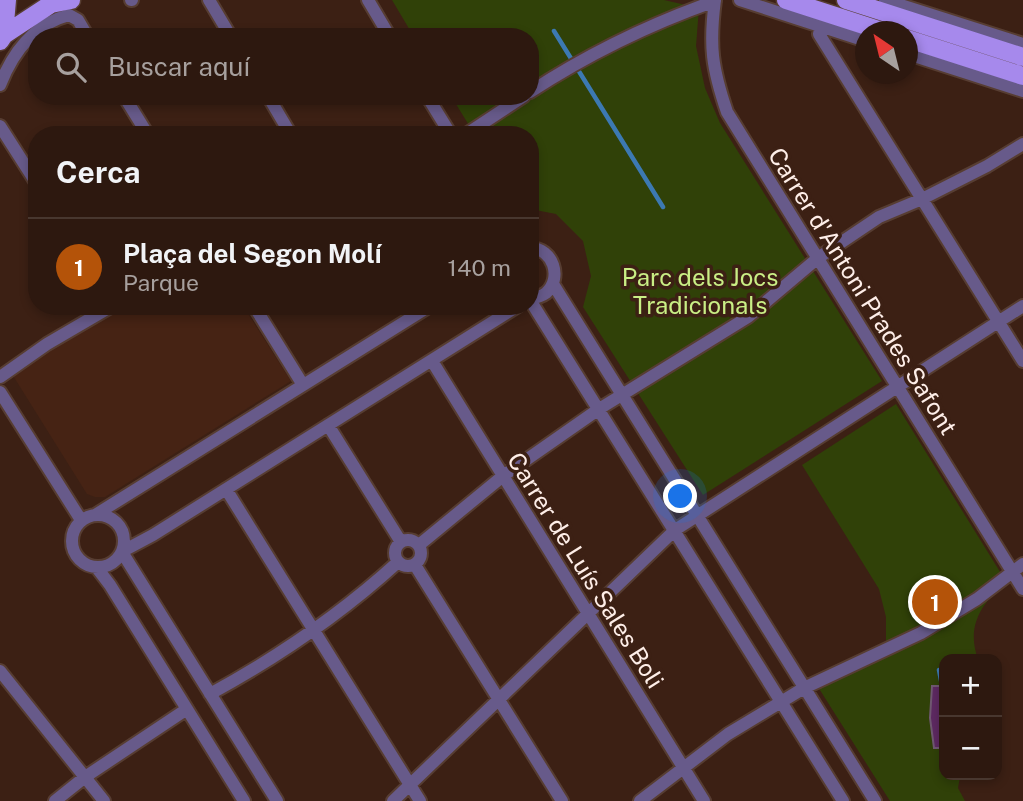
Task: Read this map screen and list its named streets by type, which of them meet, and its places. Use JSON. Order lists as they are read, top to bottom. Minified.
{"streets":{"street":["Carrer d'Antoni Prades Safont","Carrer de Luís Sales Boli"]},"parks":["Parc dels Jocs Tradicionals"],"north":"top left","page":{"search":"Buscar aquí","heading":"Cerca","list":[{"mark":"1","name":"Plaça del Segon Molí","note":"Parque","value":"140 m"}],"pins":"1","map_buttons":["+","−"]}}
